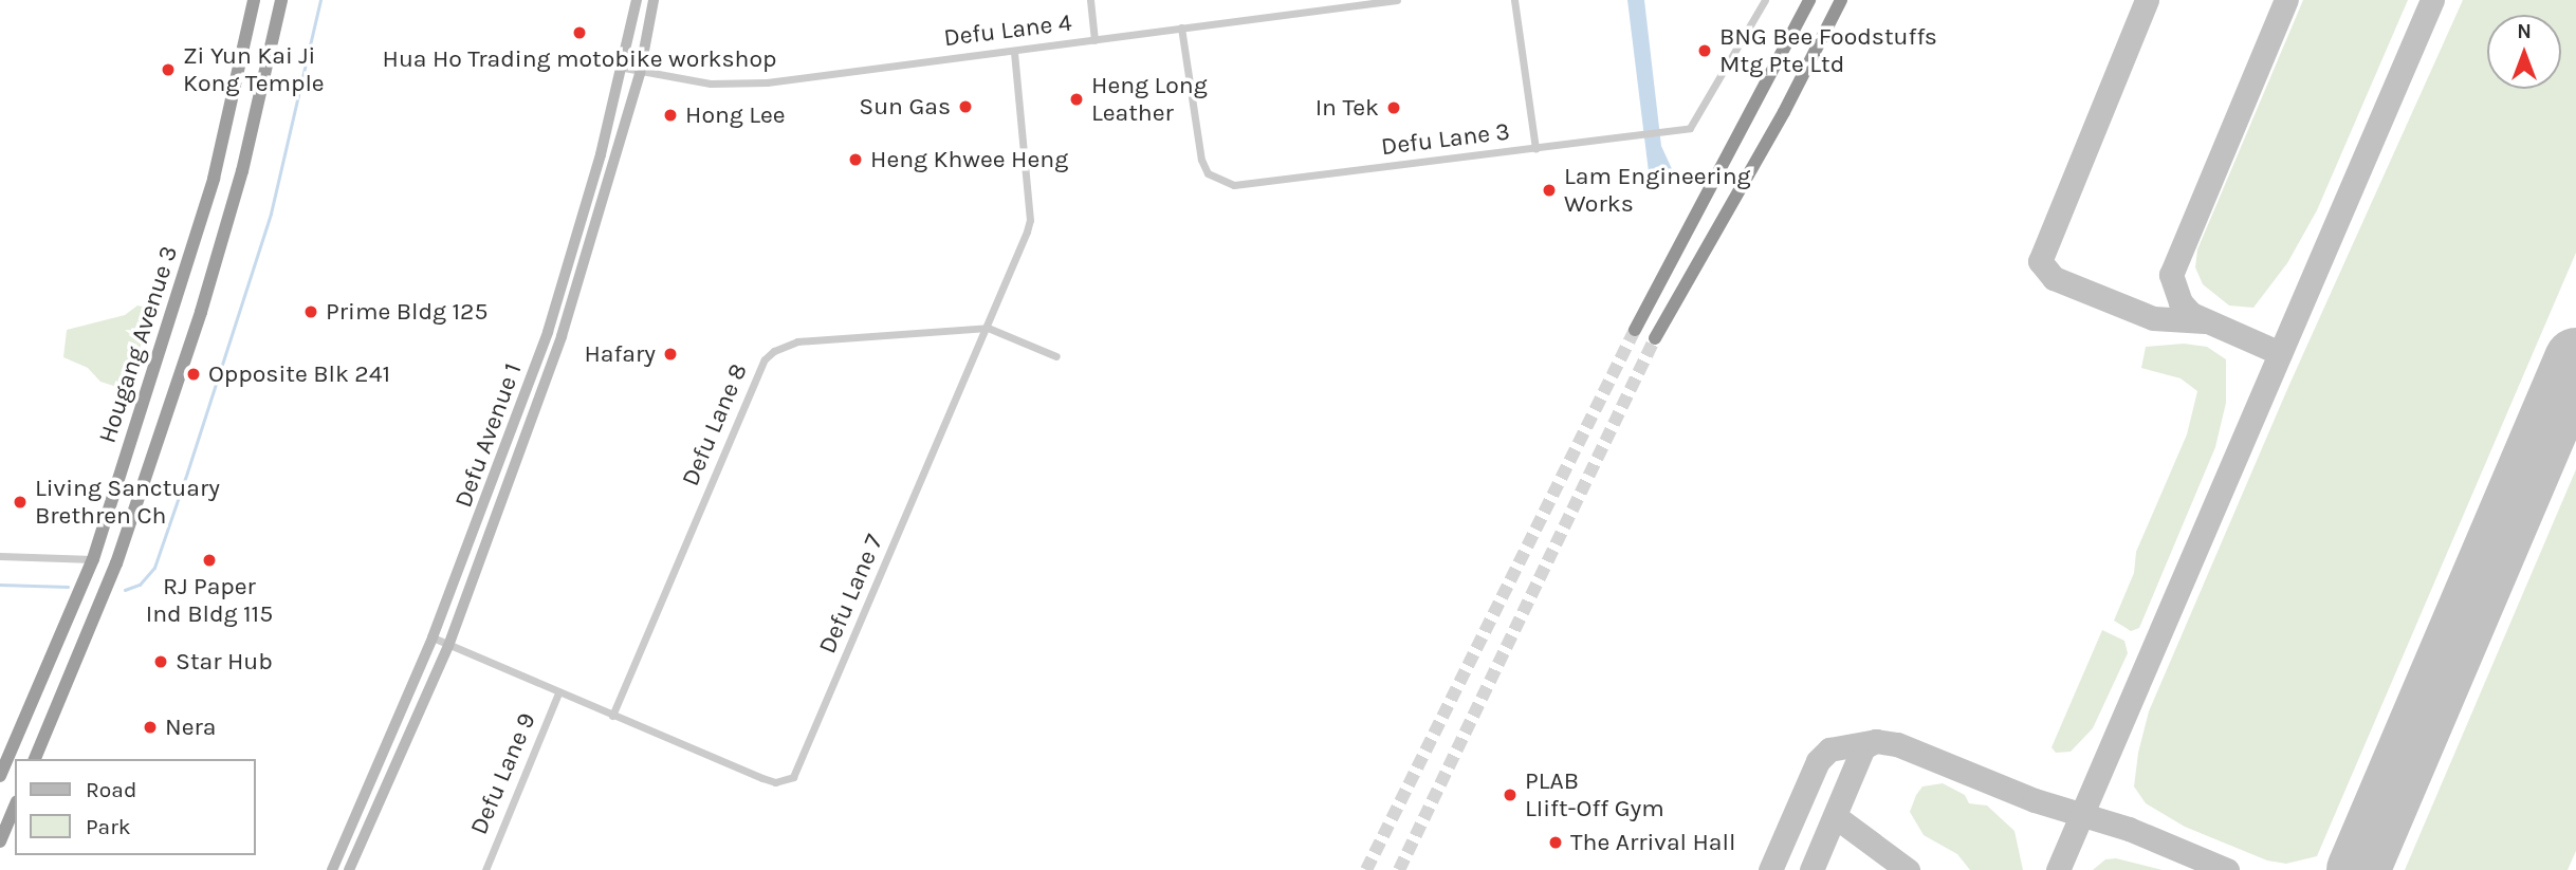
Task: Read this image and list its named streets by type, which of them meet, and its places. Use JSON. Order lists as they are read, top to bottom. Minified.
{"streets":{"highway":["Hougang Avenue 3"],"main road":["Defu Avenue 1"],"street":["Defu Lane 4","Defu Lane 3","Defu Lane 8","Defu Lane 7","Defu Lane 9"]},"crossings":[["Defu Lane 4","Defu Lane 3"],["Defu Lane 4","Defu Avenue 1"],["Defu Lane 4","Defu Lane 7"],["Defu Lane 8","Defu Lane 7"],["Defu Avenue 1","Defu Lane 7"],["Defu Lane 7","Defu Lane 9"]],"places":["Hua Ho Trading motobike workshop","BNG Bee Foodstuffs Mtg Pte Ltd","Zi Yun Kai Ji Kong Temple","Heng Long Leather","Sun Gas","In Tek","Hong Lee","Heng Khwee Heng","Lam Engineering Works","Prime Bldg 125","Hafary","Opposite Blk 241","Living Sanctuary Brethren Ch","RJ Paper Ind Bldg 115","Star Hub","Nera","PLAB LIift-Off Gym","The Arrival Hall"],"legend":["Road","Park"],"north":"top"}
